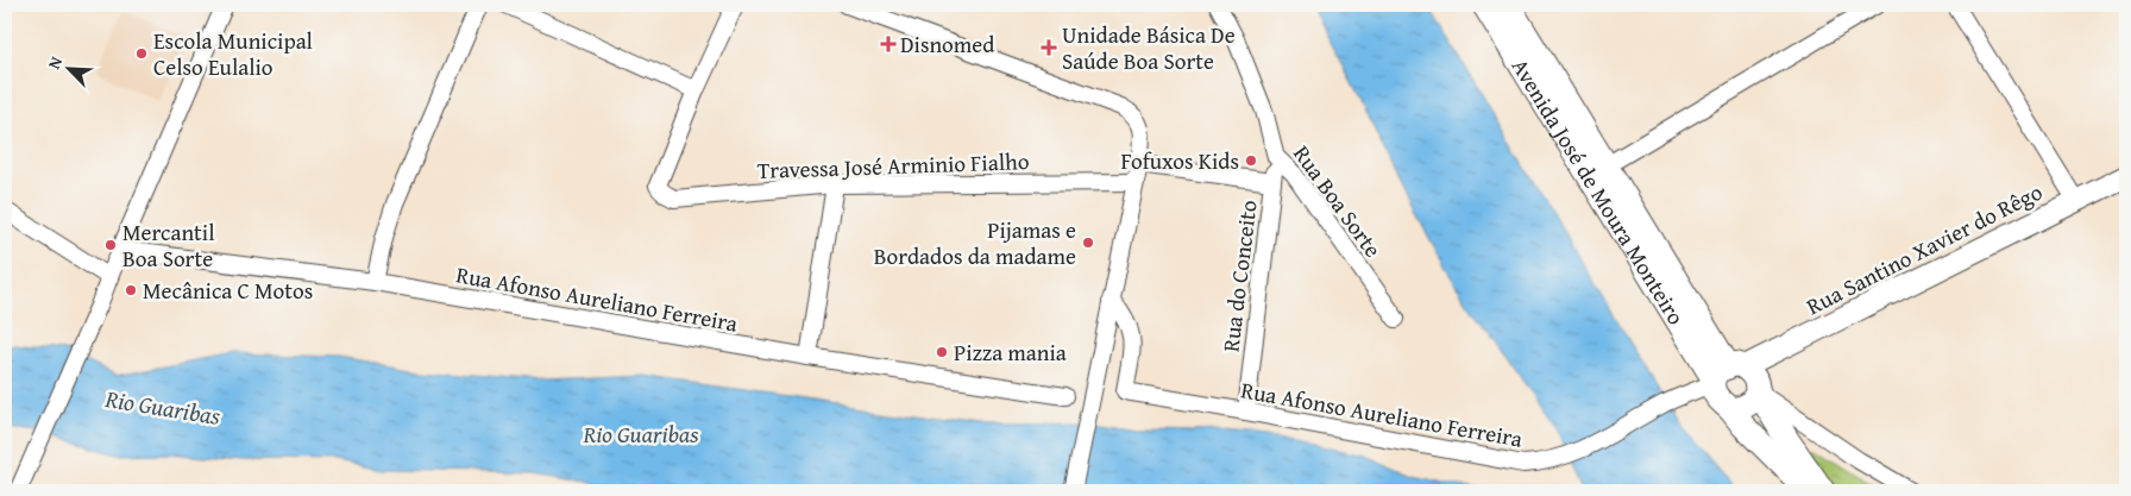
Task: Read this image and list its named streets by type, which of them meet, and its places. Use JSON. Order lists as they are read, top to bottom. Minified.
{"streets":{"main road":["Avenida José de Moura Monteiro"],"street":["Travessa José Arminio Fialho","Rua Boa Sorte","Rua Santino Xavier do Rêgo","Rua do Conceito","Rua Afonso Aureliano Ferreira"]},"crossings":[["Avenida José de Moura Monteiro","Rua Santino Xavier do Rêgo"],["Avenida José de Moura Monteiro","Rua Afonso Aureliano Ferreira"],["Rua Santino Xavier do Rêgo","Rua Afonso Aureliano Ferreira"],["Rua do Conceito","Rua Afonso Aureliano Ferreira"]],"water":["Rio Guaribas"],"places":{"health":["Disnomed","Unidade Básica De Saúde Boa Sorte"],"other":["Escola Municipal Celso Eulalio","Fofuxos Kids","Pijamas e Bordados da madame","Mercantil Boa Sorte","Mecânica C Motos","Pizza mania"]},"north":"top left"}
